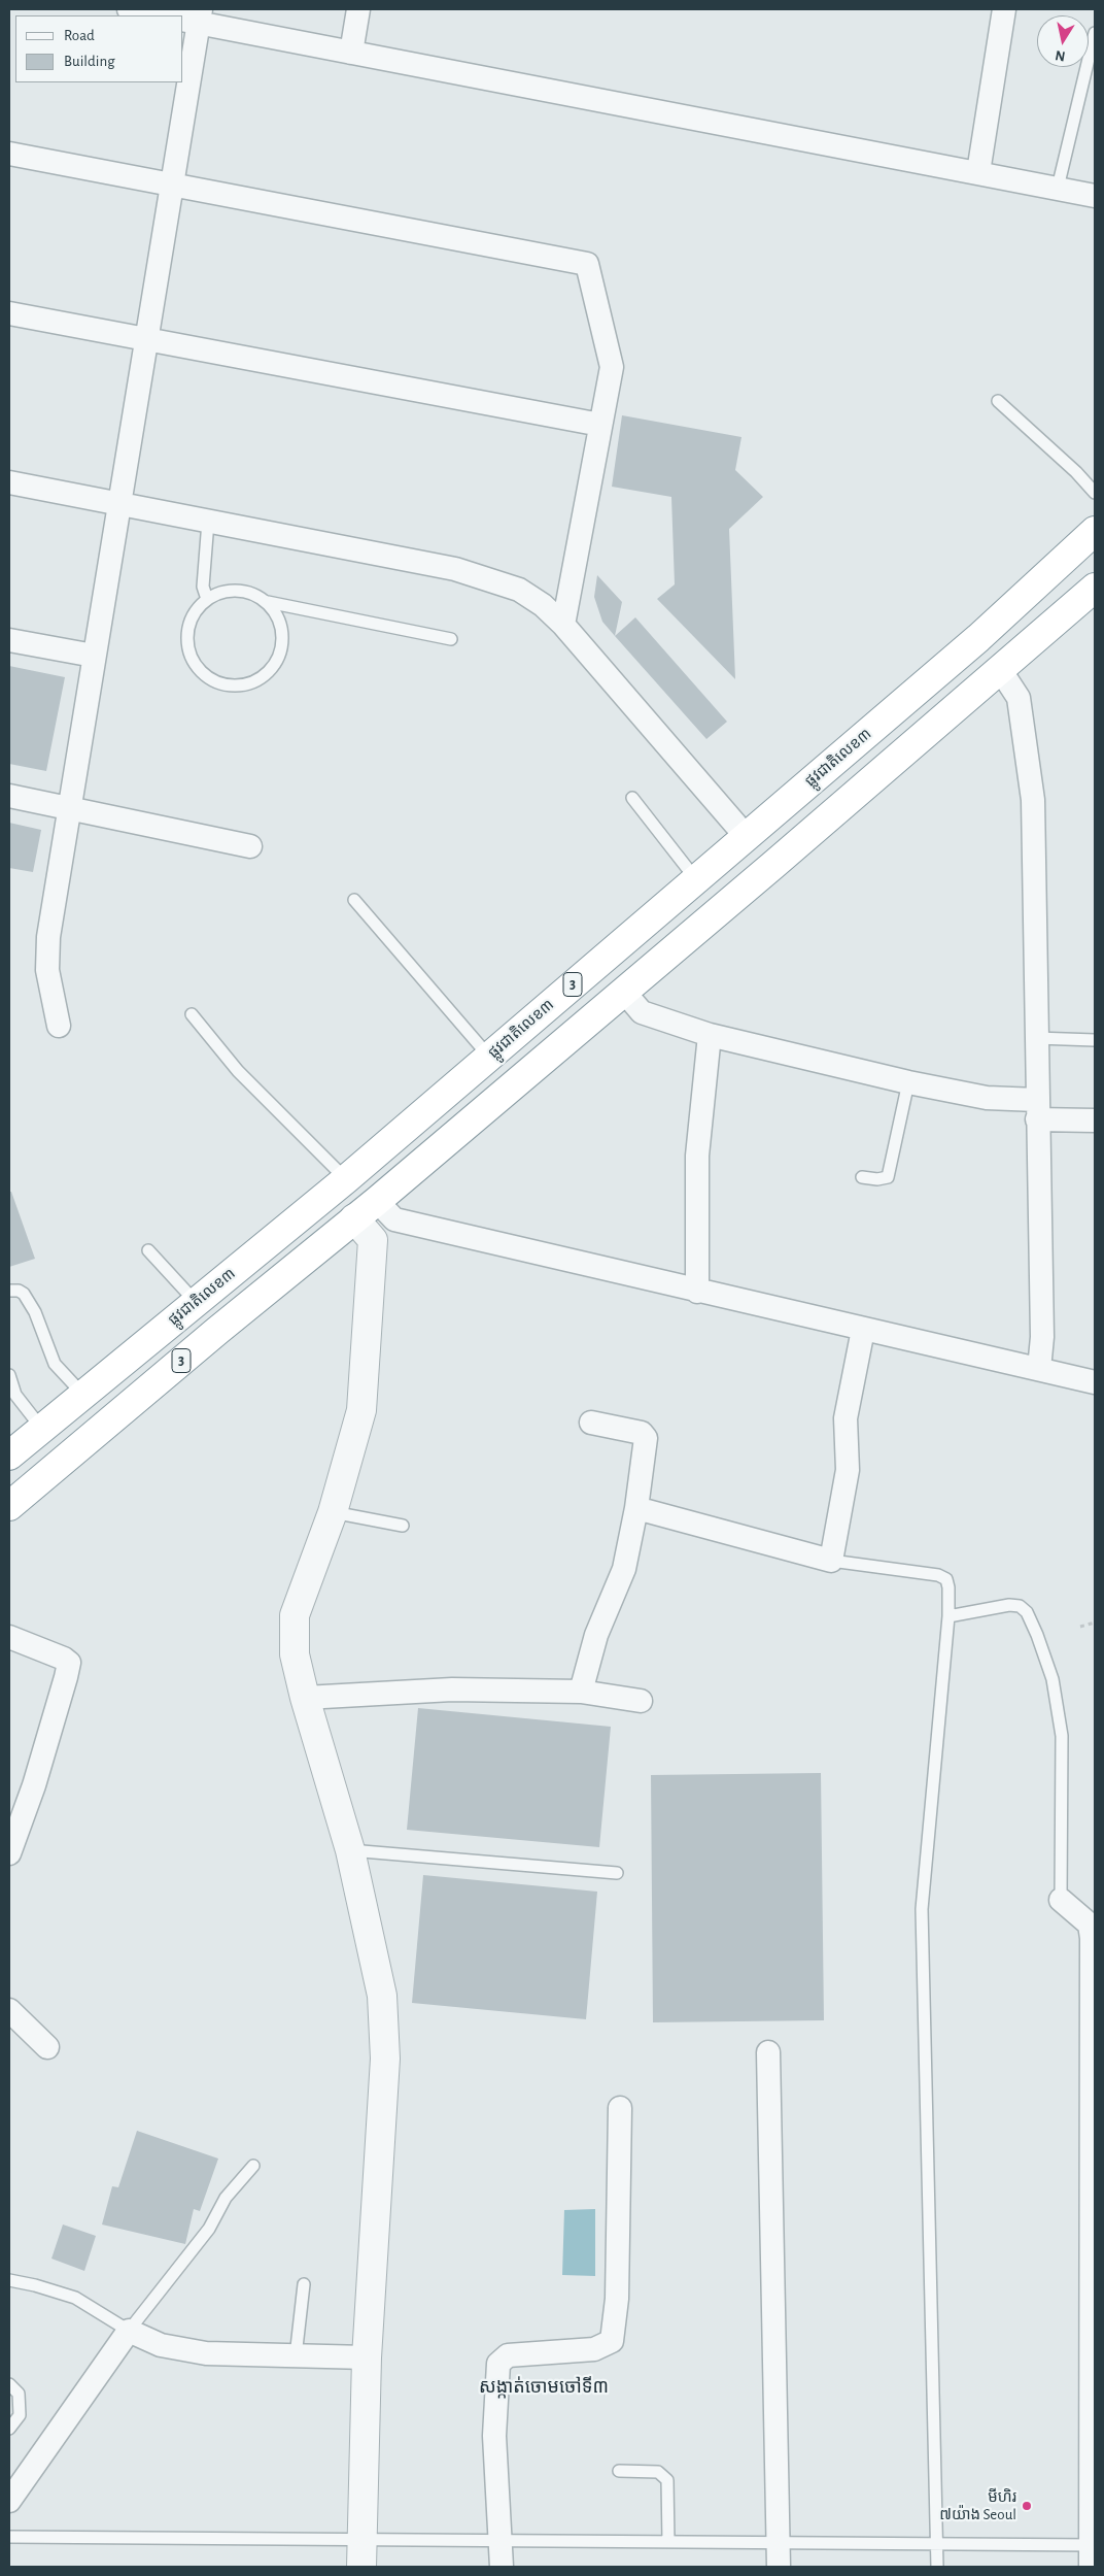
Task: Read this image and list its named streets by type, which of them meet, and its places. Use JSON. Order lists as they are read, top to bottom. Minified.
{"streets":{"highway":["ផ្លូវជាតិលេខ៣","3"]},"districts":["សង្កាត់ចោមចៅទី៣"],"places":["មីហិរ ៧យ៉ាង Seoul"],"legend":["Road","Building"],"north":"bottom"}
